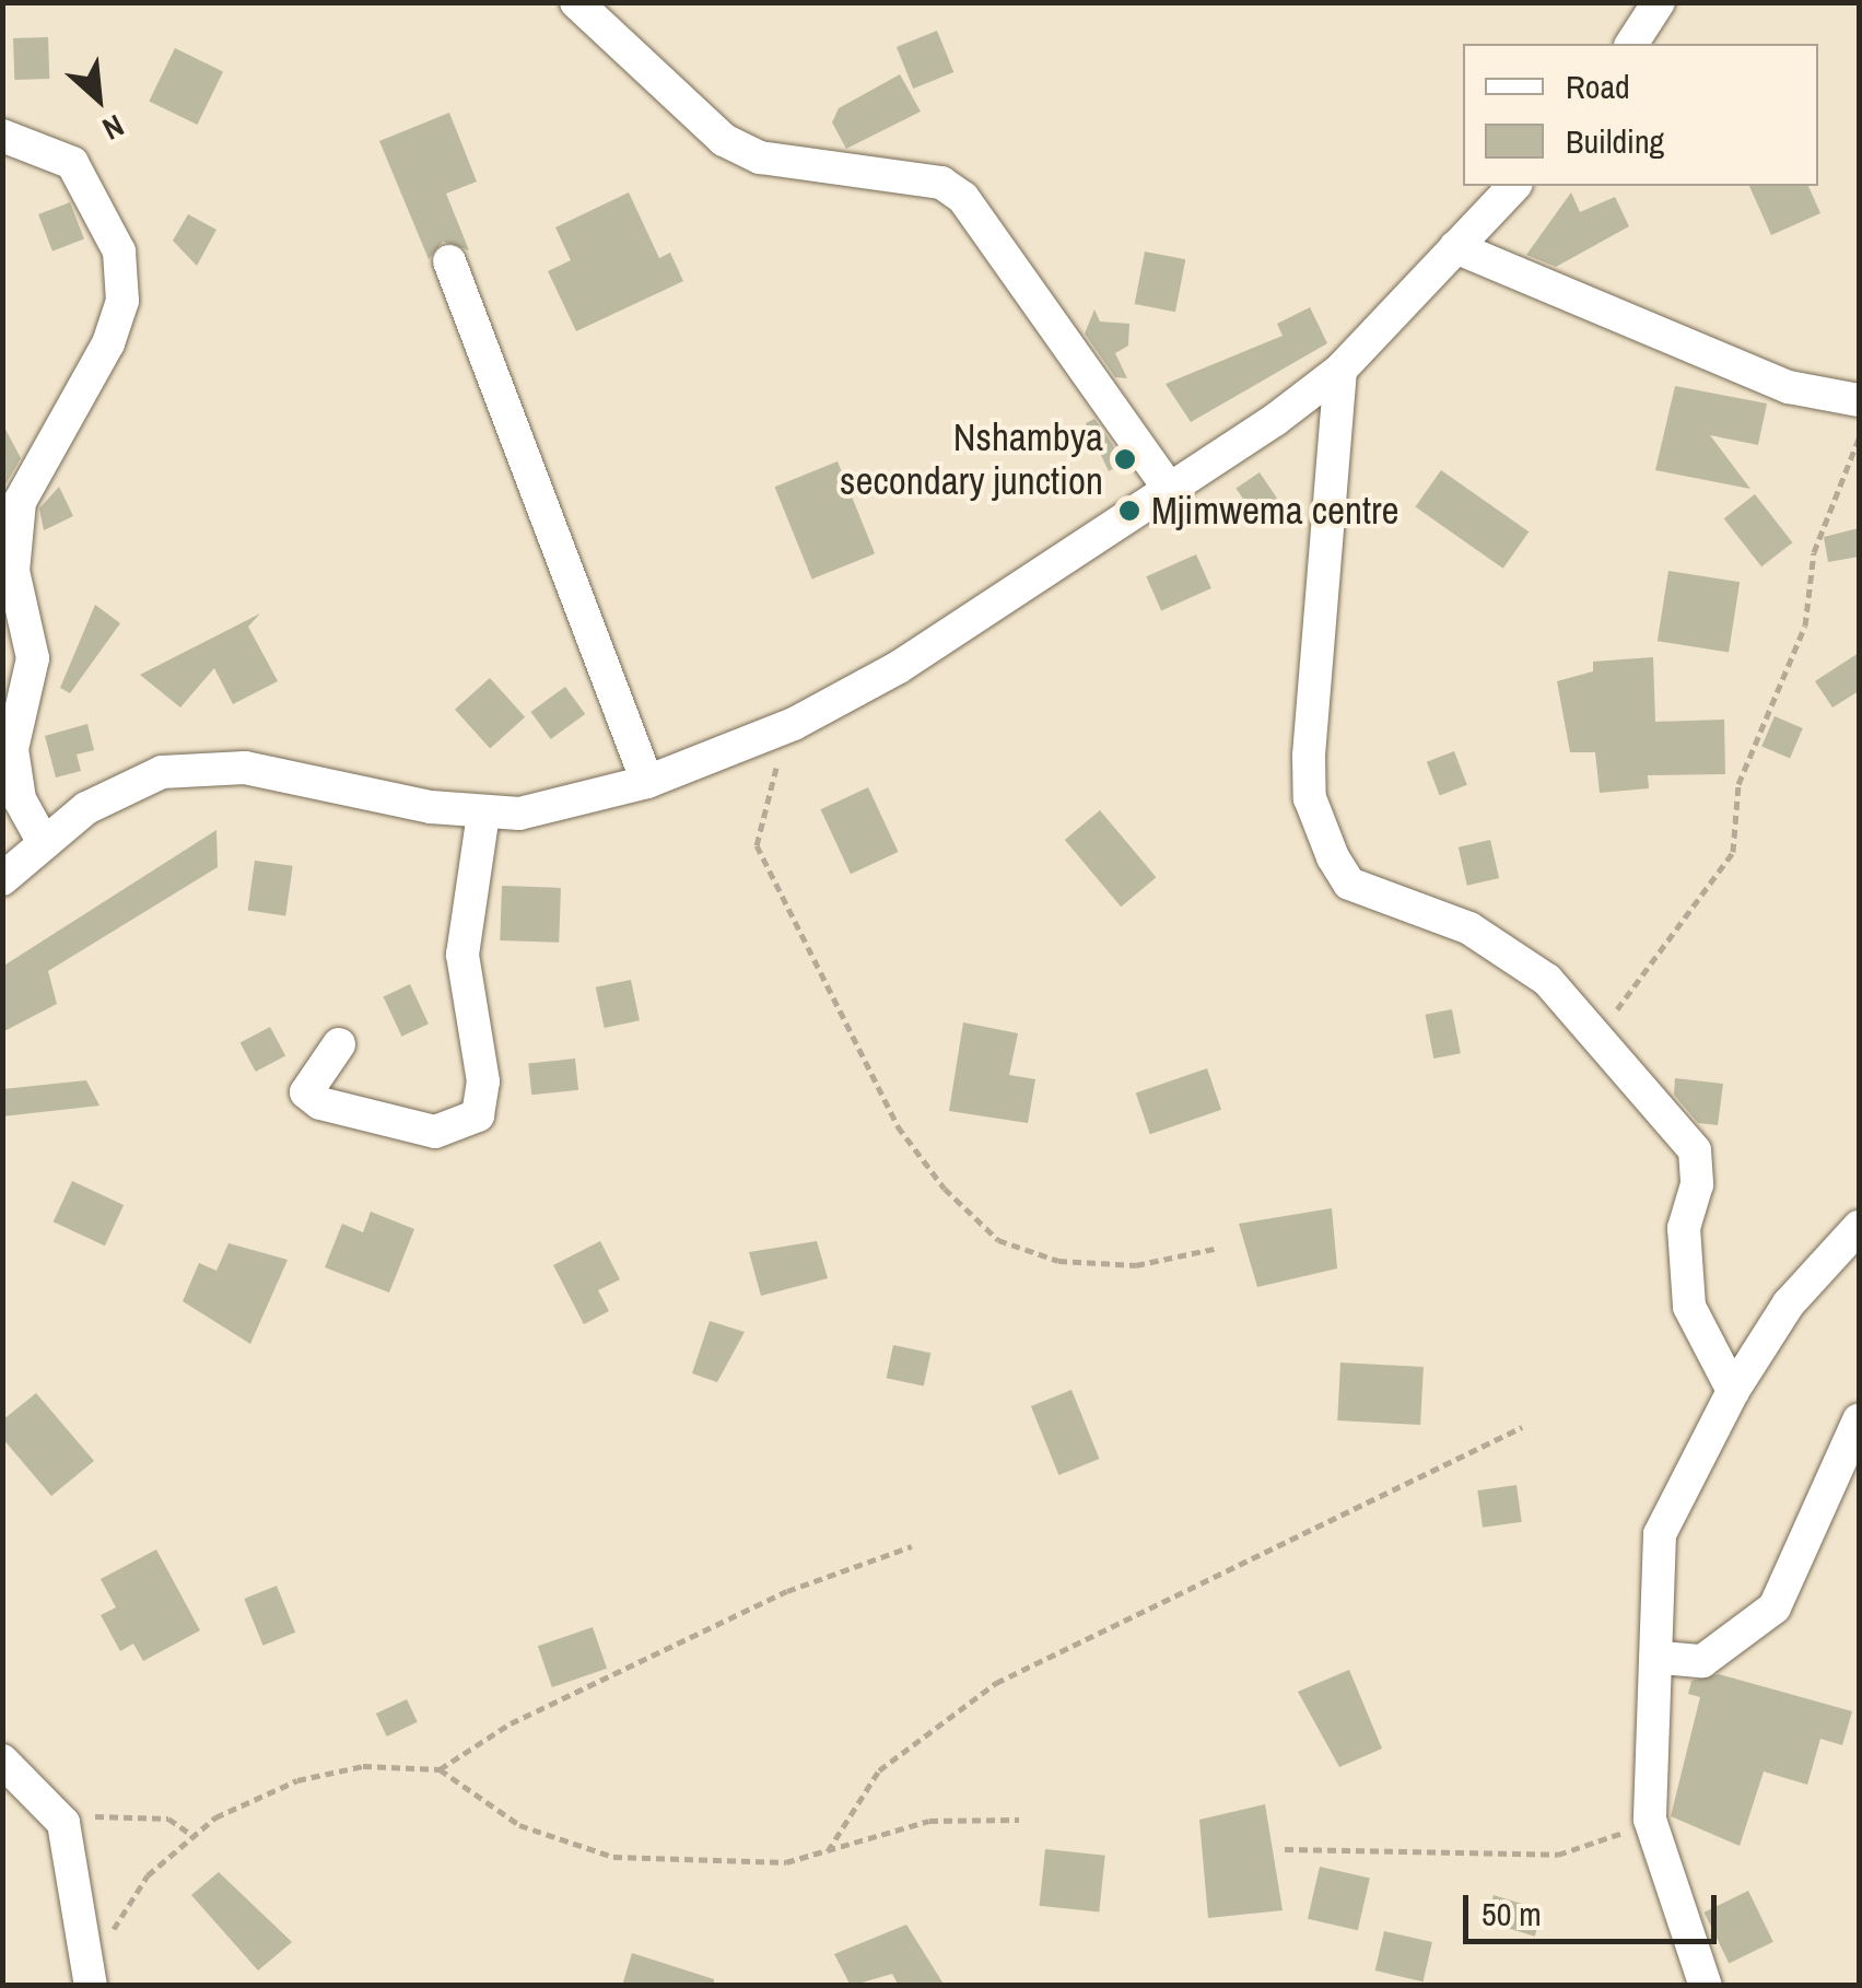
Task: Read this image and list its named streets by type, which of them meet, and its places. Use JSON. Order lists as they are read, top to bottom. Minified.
{"places":["Nshambya secondary junction","Mjimwema centre"],"legend":["Road","Building"],"scale_bar":"50 m","north":"bottom right"}
